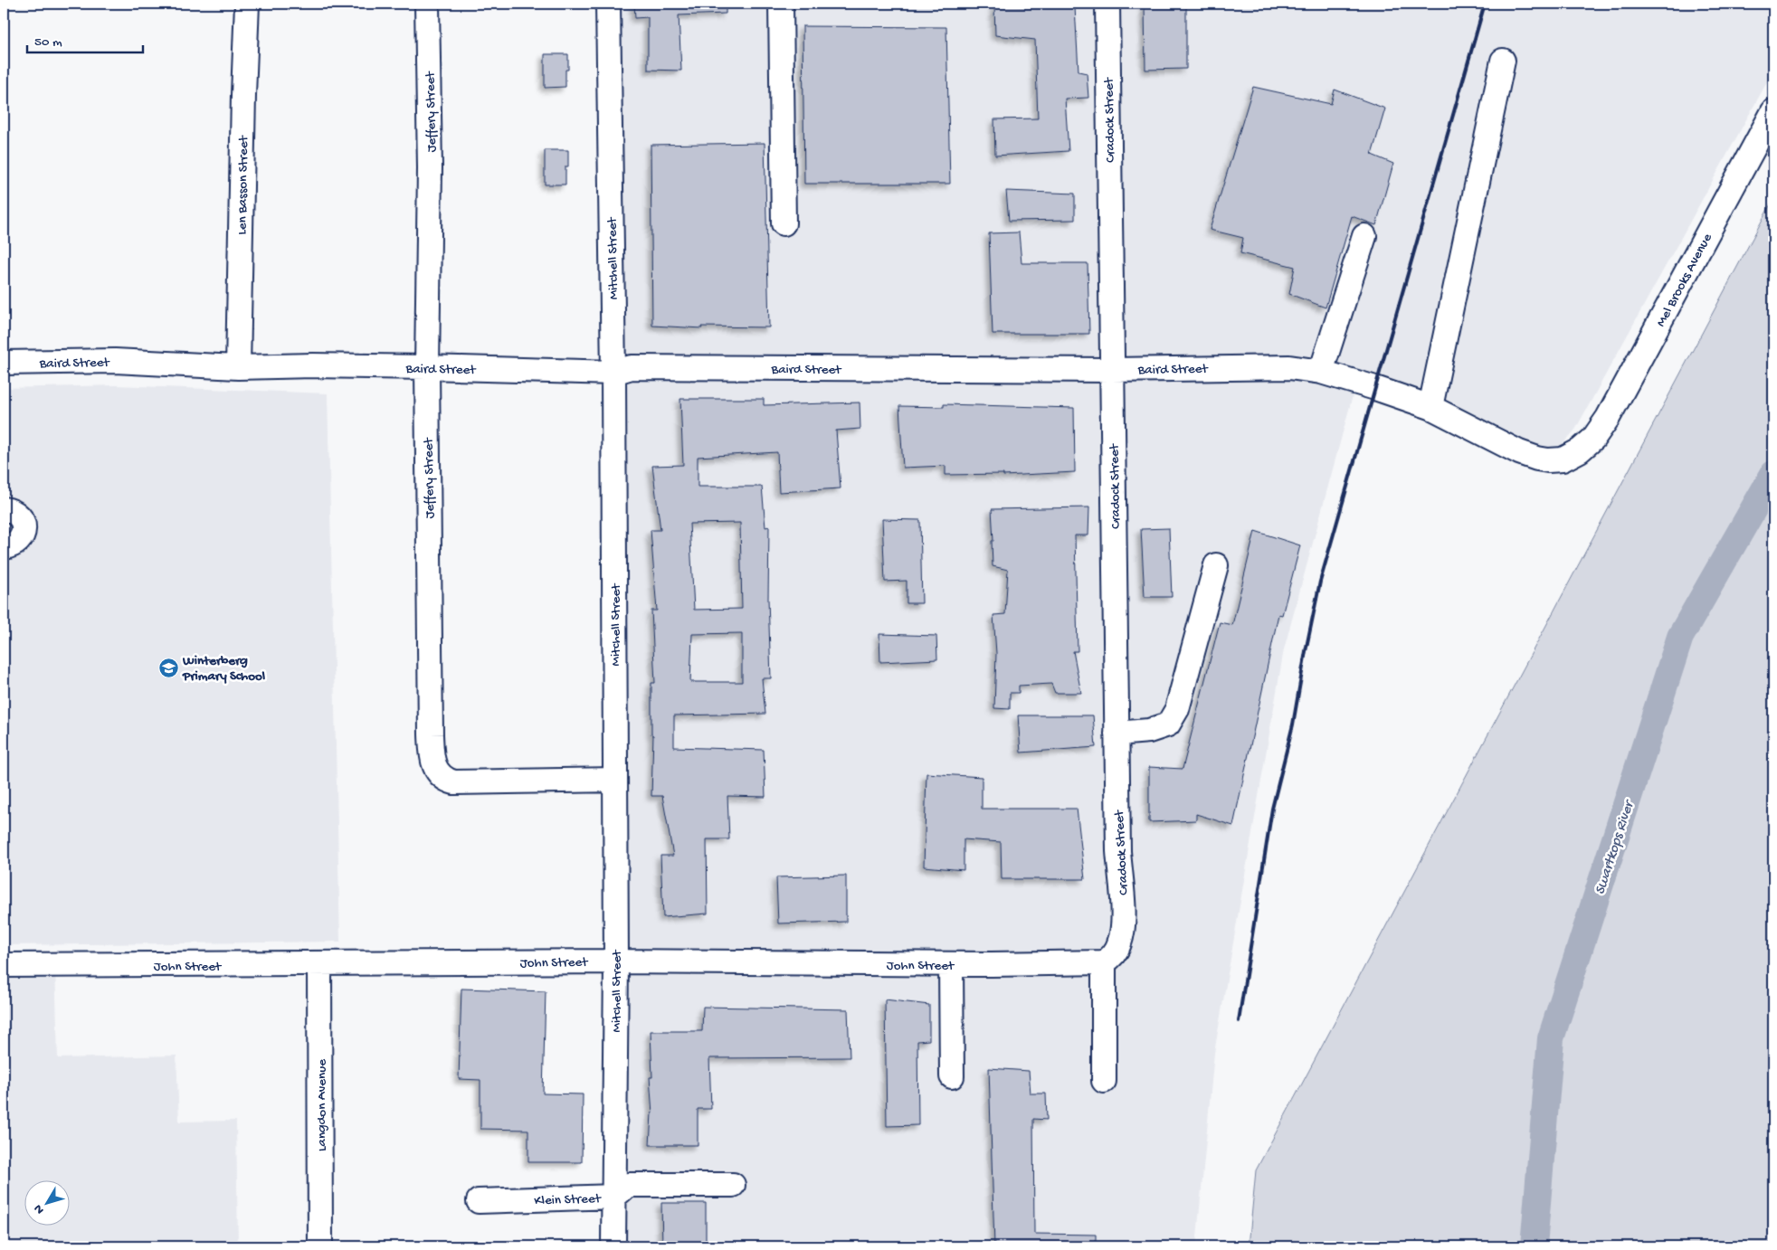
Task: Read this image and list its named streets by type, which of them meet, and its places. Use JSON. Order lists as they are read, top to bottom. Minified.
{"streets":{"street":["Jeffery Street","Cradock Street","Len Basson Street","Mitchell Street","Mel Brooks Avenue","Baird Street","John Street","Langdon Avenue","Klein Street"]},"crossings":[["Jeffery Street","Mitchell Street"],["Jeffery Street","Baird Street"],["Cradock Street","Baird Street"],["Cradock Street","John Street"],["Len Basson Street","Baird Street"],["Mitchell Street","Baird Street"],["Mitchell Street","John Street"],["Mitchell Street","Klein Street"],["Mel Brooks Avenue","Baird Street"],["John Street","Langdon Avenue"]],"water":["Swartkops River"],"places":{"school or university":["Winterberg Primary School"]},"scale_bar":"50 m","north":"bottom left"}
